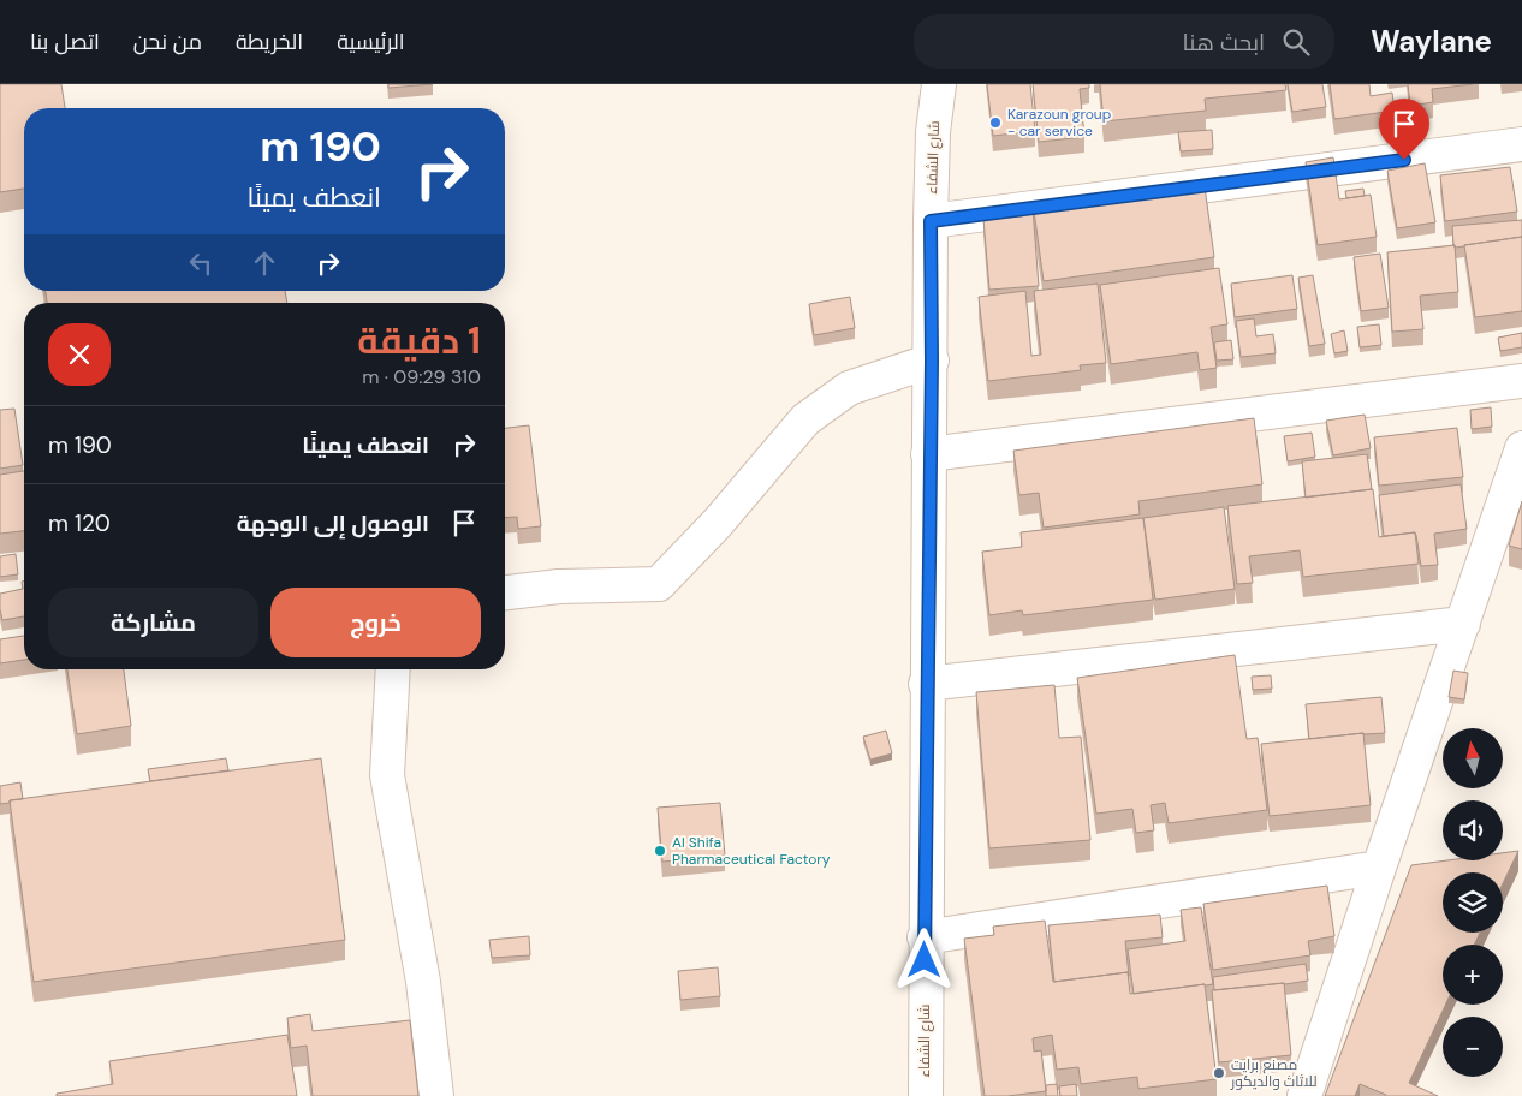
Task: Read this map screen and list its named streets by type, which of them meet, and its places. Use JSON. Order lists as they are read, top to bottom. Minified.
{"streets":{"street":["شارع الشفاء"]},"places":["Karazoun group - car service","Al Shifa Pharmaceutical Factory","مصنع برايت للاثاث والديكور"],"north":"top","page":{"header":"Waylane","search":"ابحث هنا","nav":["الرئيسية","الخريطة","من نحن","اتصل بنا"],"turn":["190 m","انعطف يمينًا"],"heading":["1 دقيقة","310 m · 09:29"],"list":[{"name":"انعطف يمينًا","value":"190 m"},{"name":"الوصول إلى الوجهة","value":"120 m"}],"buttons":["خروج","مشاركة"],"map_buttons":["+","−"]}}
